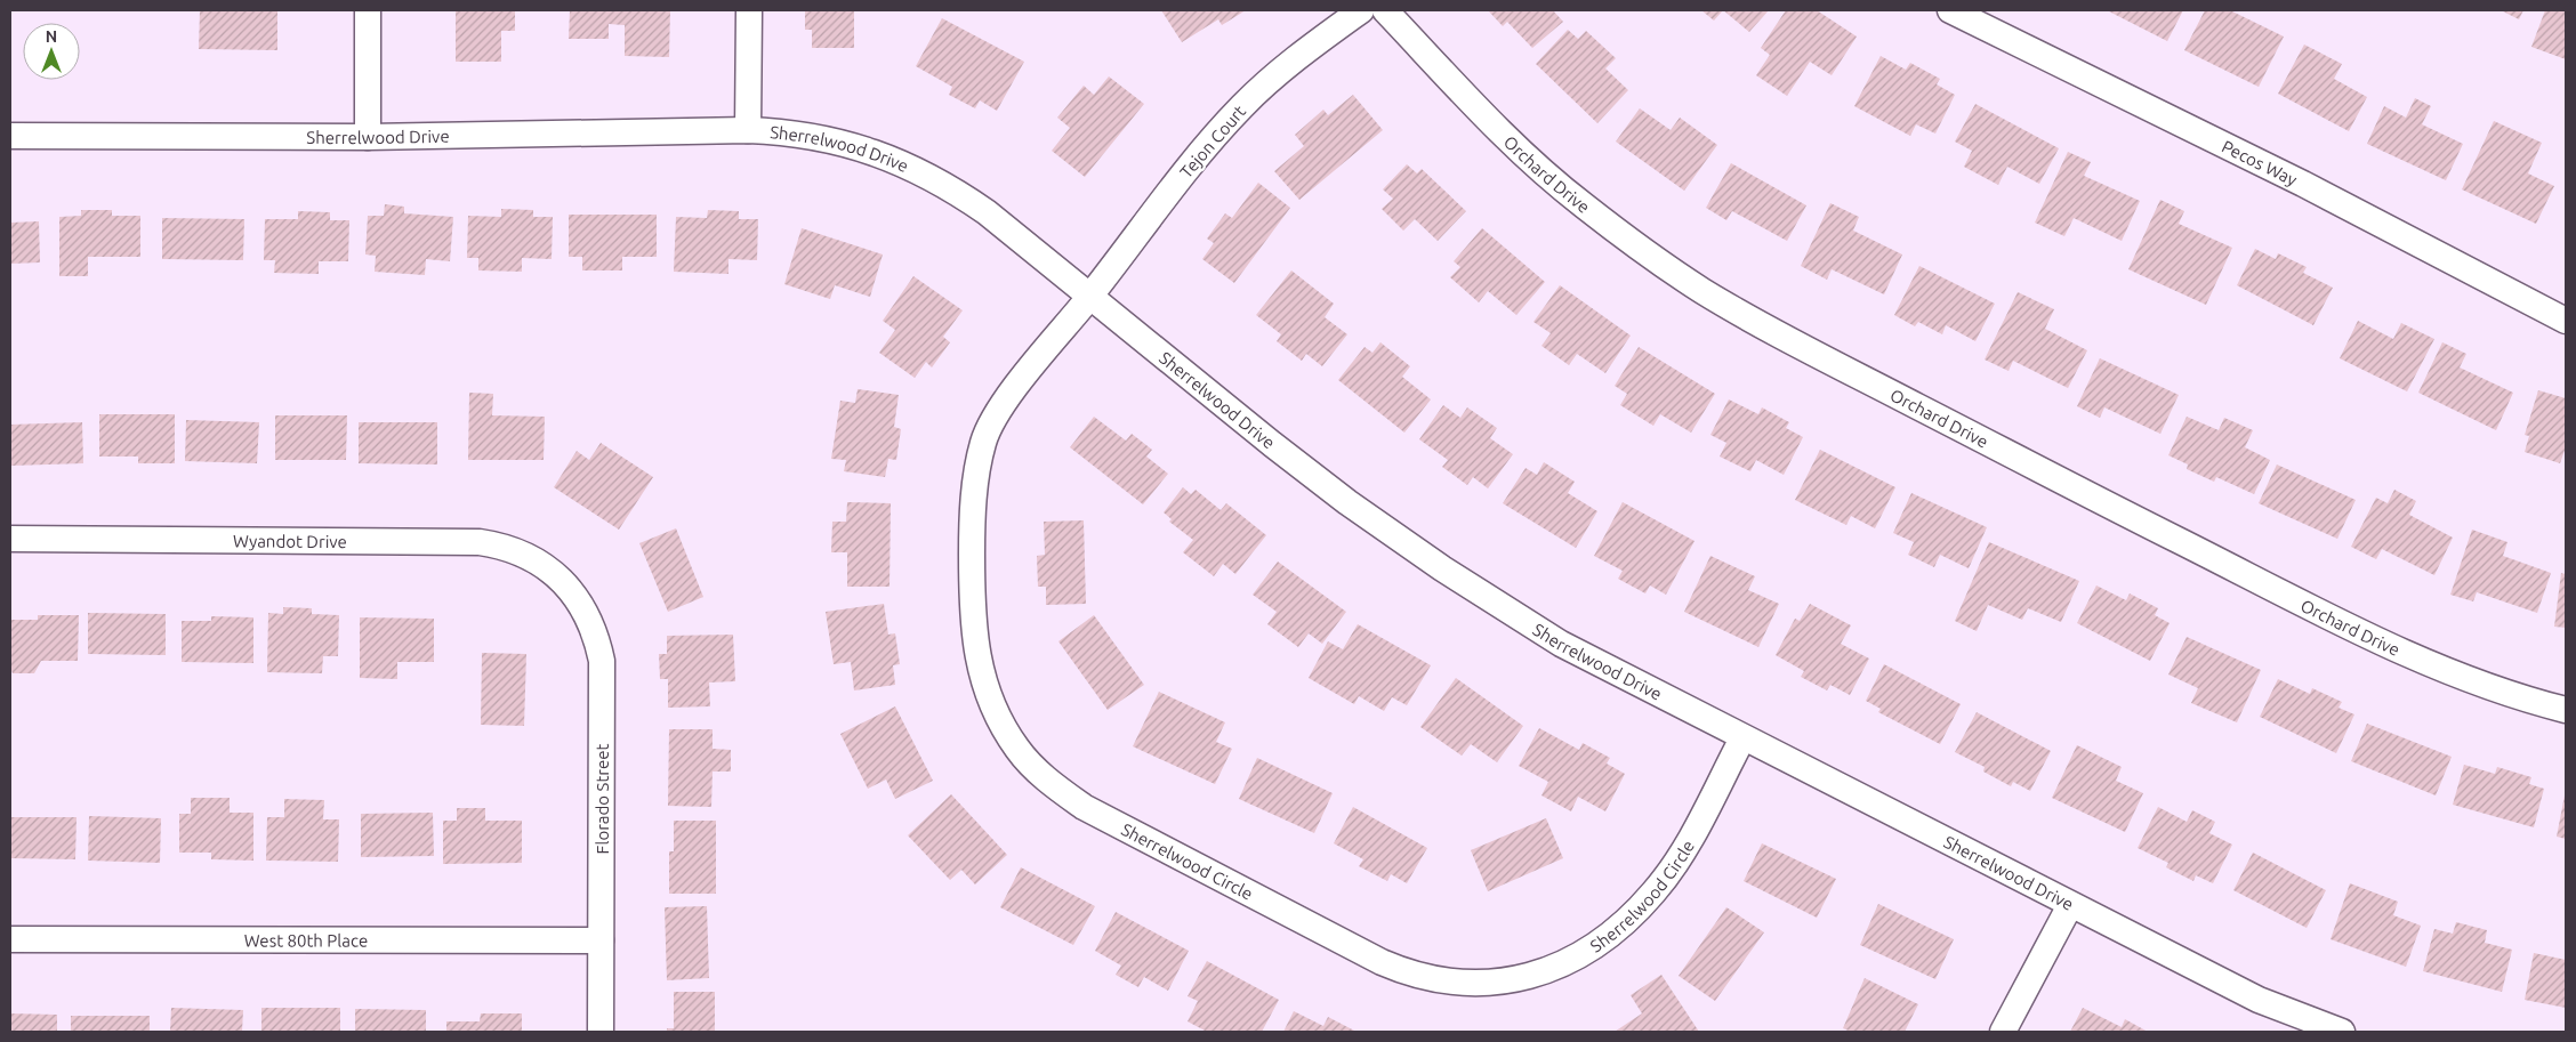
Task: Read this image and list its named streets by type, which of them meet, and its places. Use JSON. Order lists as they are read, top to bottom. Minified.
{"streets":{"street":["Sherrelwood Drive","Tejon Court","Pecos Way","Orchard Drive","Wyandot Drive","Florado Street","Sherrelwood Circle","West 80th Place"]},"crossings":[["Sherrelwood Drive","Tejon Court"],["Sherrelwood Drive","Sherrelwood Circle"],["Tejon Court","Sherrelwood Circle"],["Wyandot Drive","Florado Street"],["Florado Street","West 80th Place"]],"north":"top"}
